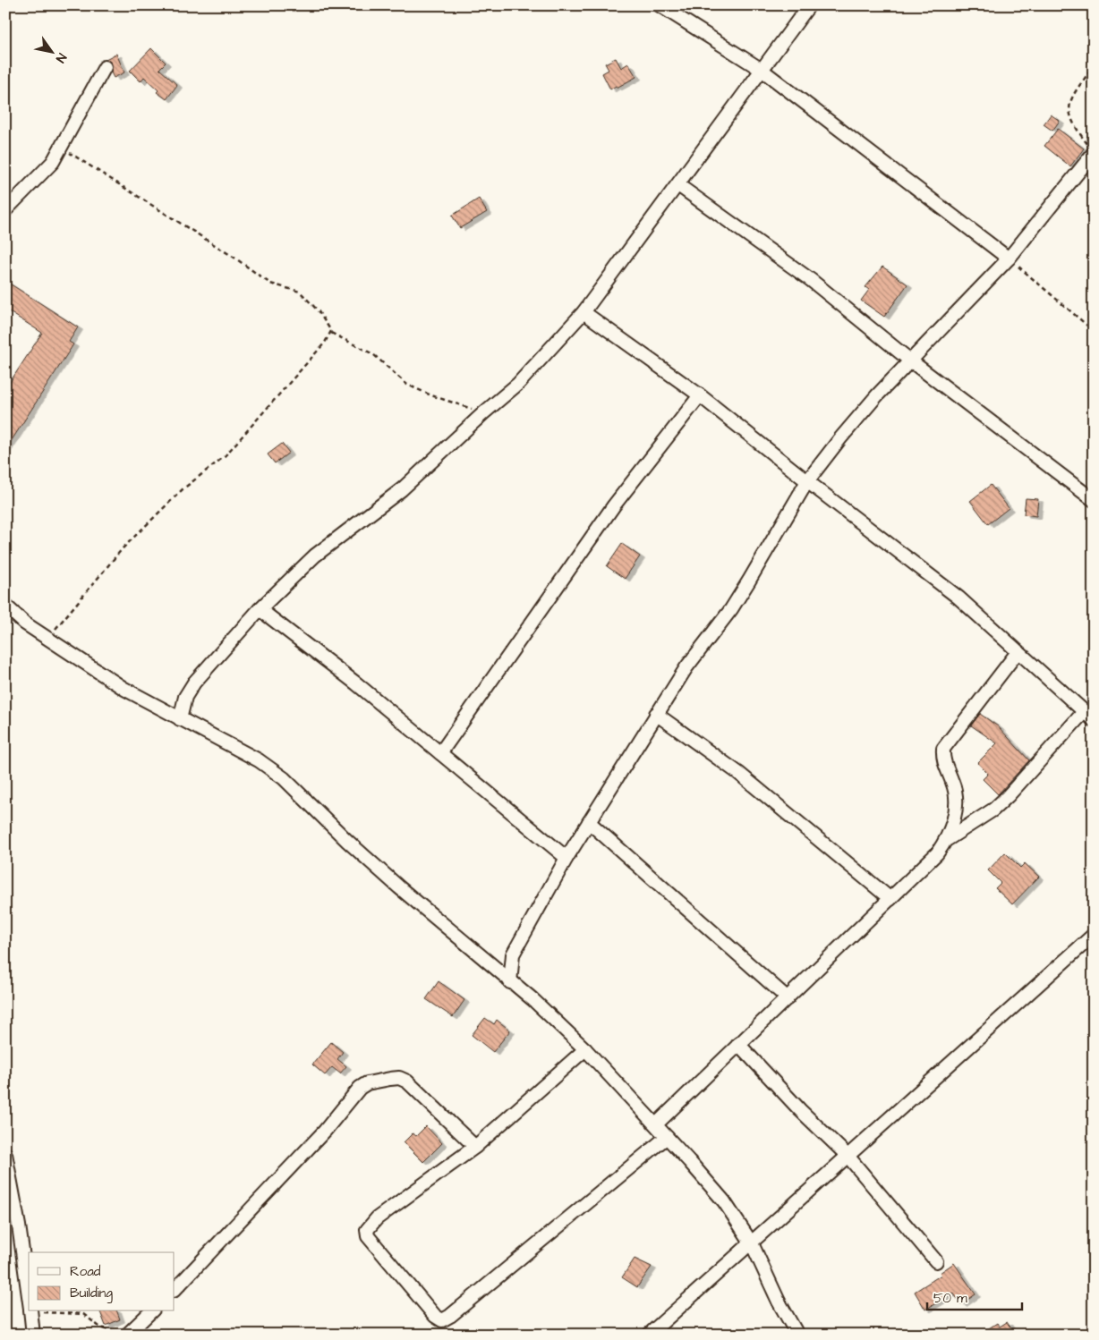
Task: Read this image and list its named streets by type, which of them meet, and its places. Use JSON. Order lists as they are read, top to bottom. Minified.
{"legend":["Road","Building"],"scale_bar":"50 m","north":"bottom right"}
